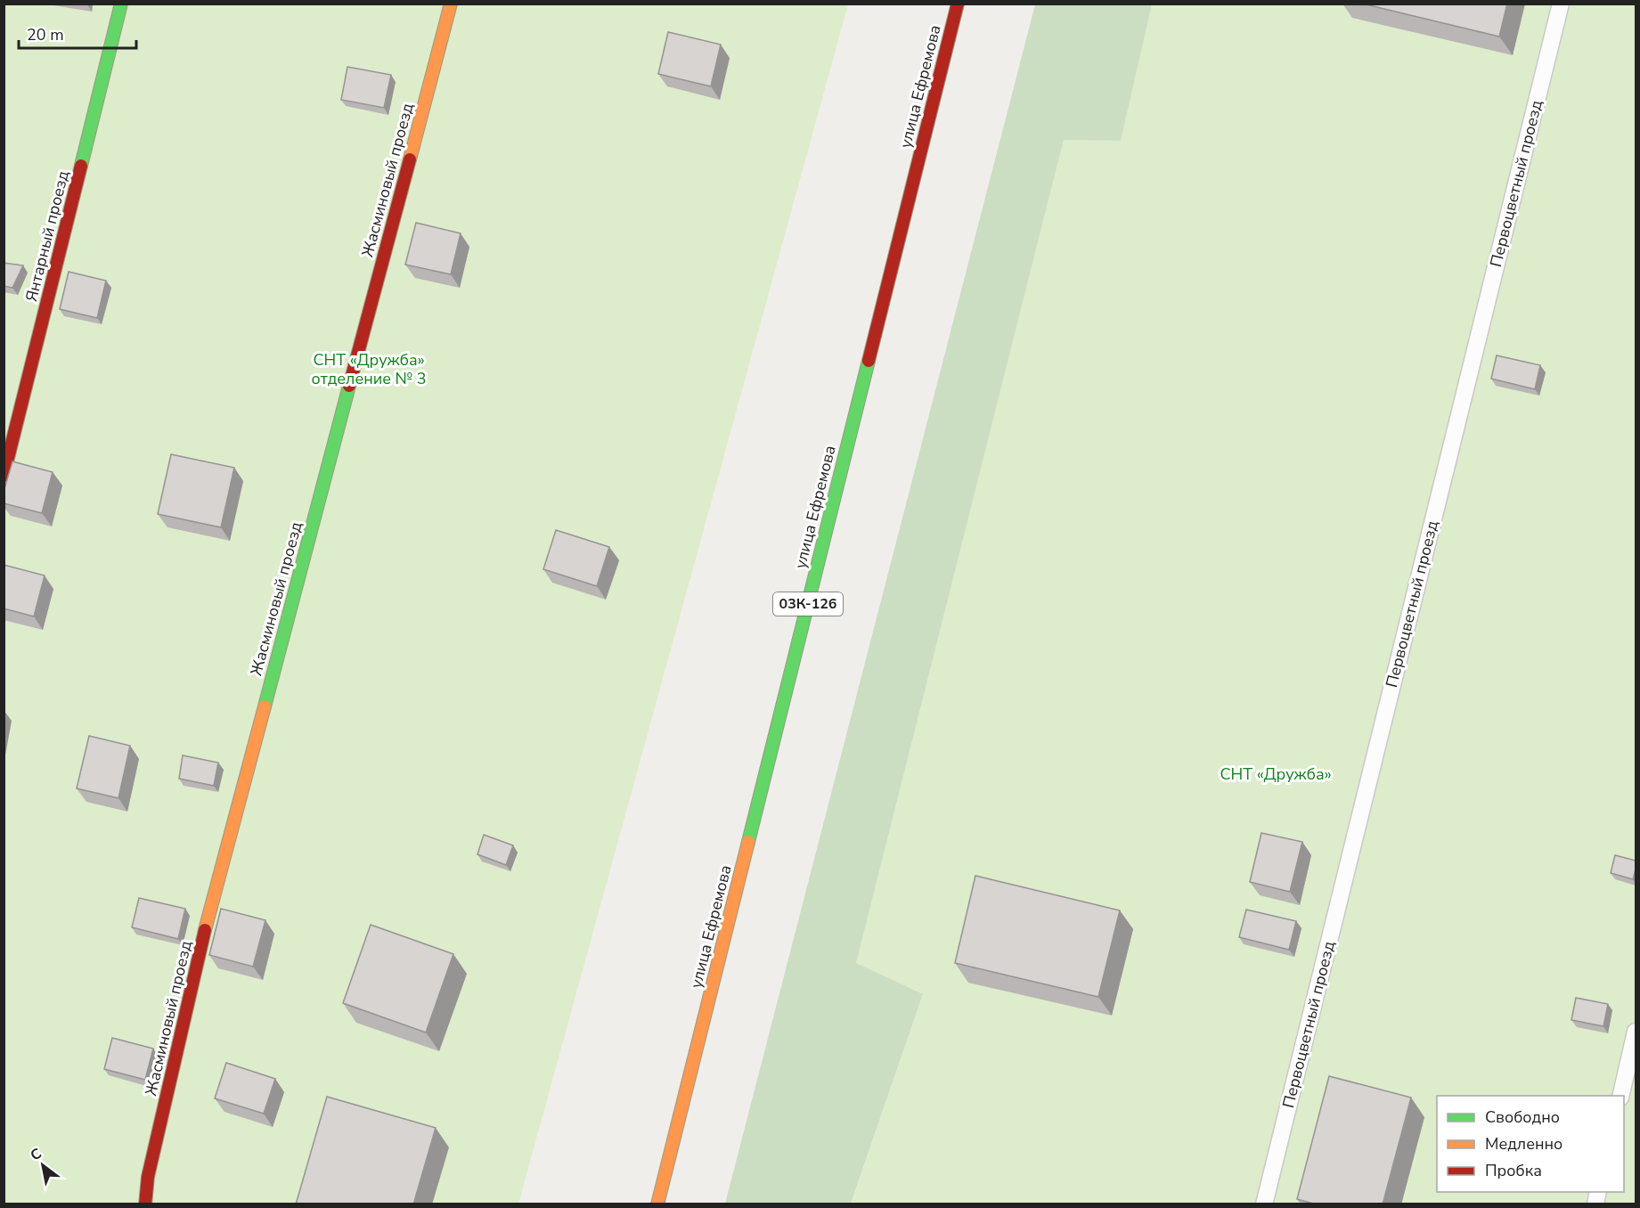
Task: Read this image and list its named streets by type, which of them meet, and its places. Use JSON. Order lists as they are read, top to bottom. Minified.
{"streets":{"street":["улица Ефремова","Жасминовый проезд","Янтарный проезд","03К-126"],"lane":["Первоцветный проезд"]},"parks":["СНТ «Дружба» отделение № 3","СНТ «Дружба»"],"legend":["Свободно","Медленно","Пробка"],"scale_bar":"20 m","north":"top left"}
